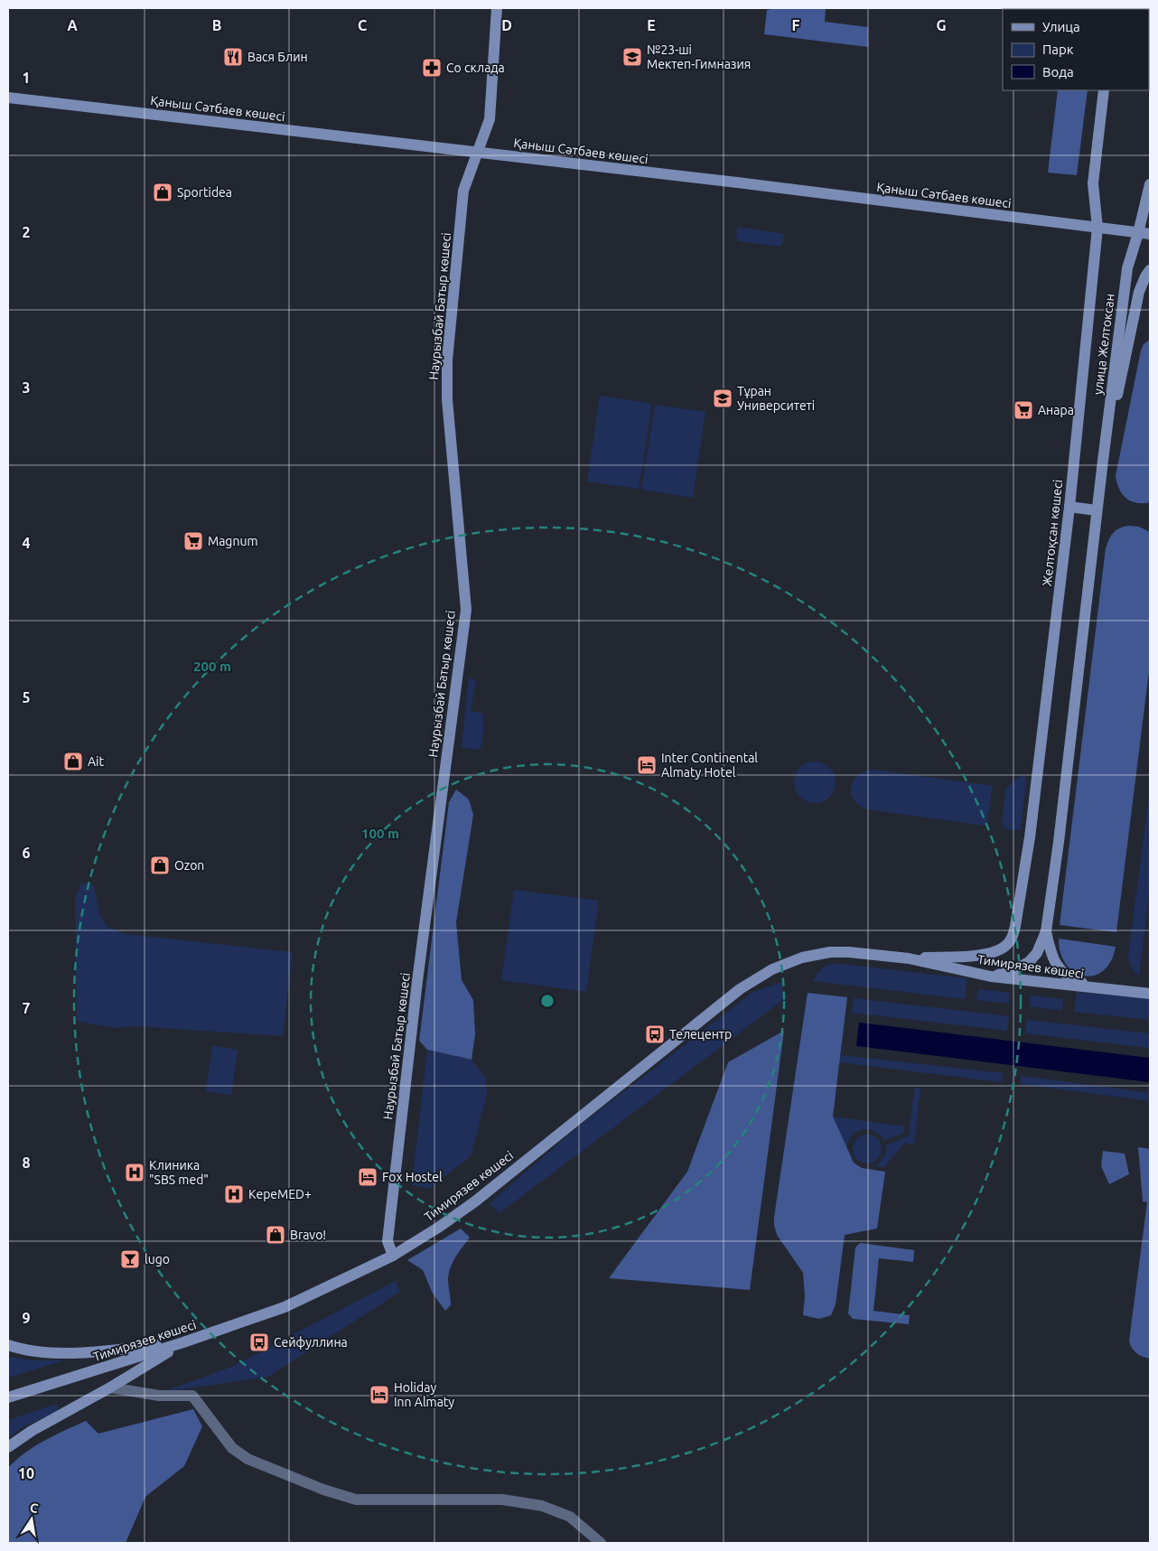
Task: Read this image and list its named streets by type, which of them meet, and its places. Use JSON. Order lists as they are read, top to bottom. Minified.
{"streets":{"street":["Қаныш Сәтбаев көшесі","Наурызбай Батыр көшесі","улица Желтоксан","Желтоқсан көшесі","Тимирязев көшесі"]},"crossings":[["Қаныш Сәтбаев көшесі","Наурызбай Батыр көшесі"],["Қаныш Сәтбаев көшесі","улица Желтоксан"],["Қаныш Сәтбаев көшесі","Желтоқсан көшесі"],["Наурызбай Батыр көшесі","Тимирязев көшесі"],["Желтоқсан көшесі","Тимирязев көшесі"]],"places":{"restaurant":["Вася Блин"],"school or university":["№23-ші Мектеп-Гимназия","Тұран Университеті"],"pharmacy":["Со склада"],"shop":["Sportidea","Ait","Ozon","Bravo!"],"supermarket":["Анара","Magnum"],"hotel":["Inter Continental Almaty Hotel","Fox Hostel","Holiday Inn Almaty"],"bus stop":["Телецентр","Сейфуллина"],"hospital":["Клиника \"SBS med\"","КереMED+"],"bar":["lugo"]},"legend":["Улица","Парк","Вода"],"north":"top","grid":{"columns":["A","B","C","D","E","F","G"],"rows":["1","2","3","4","5","6","7","8","9","10"]},"rings":["200 m","100 m"]}
